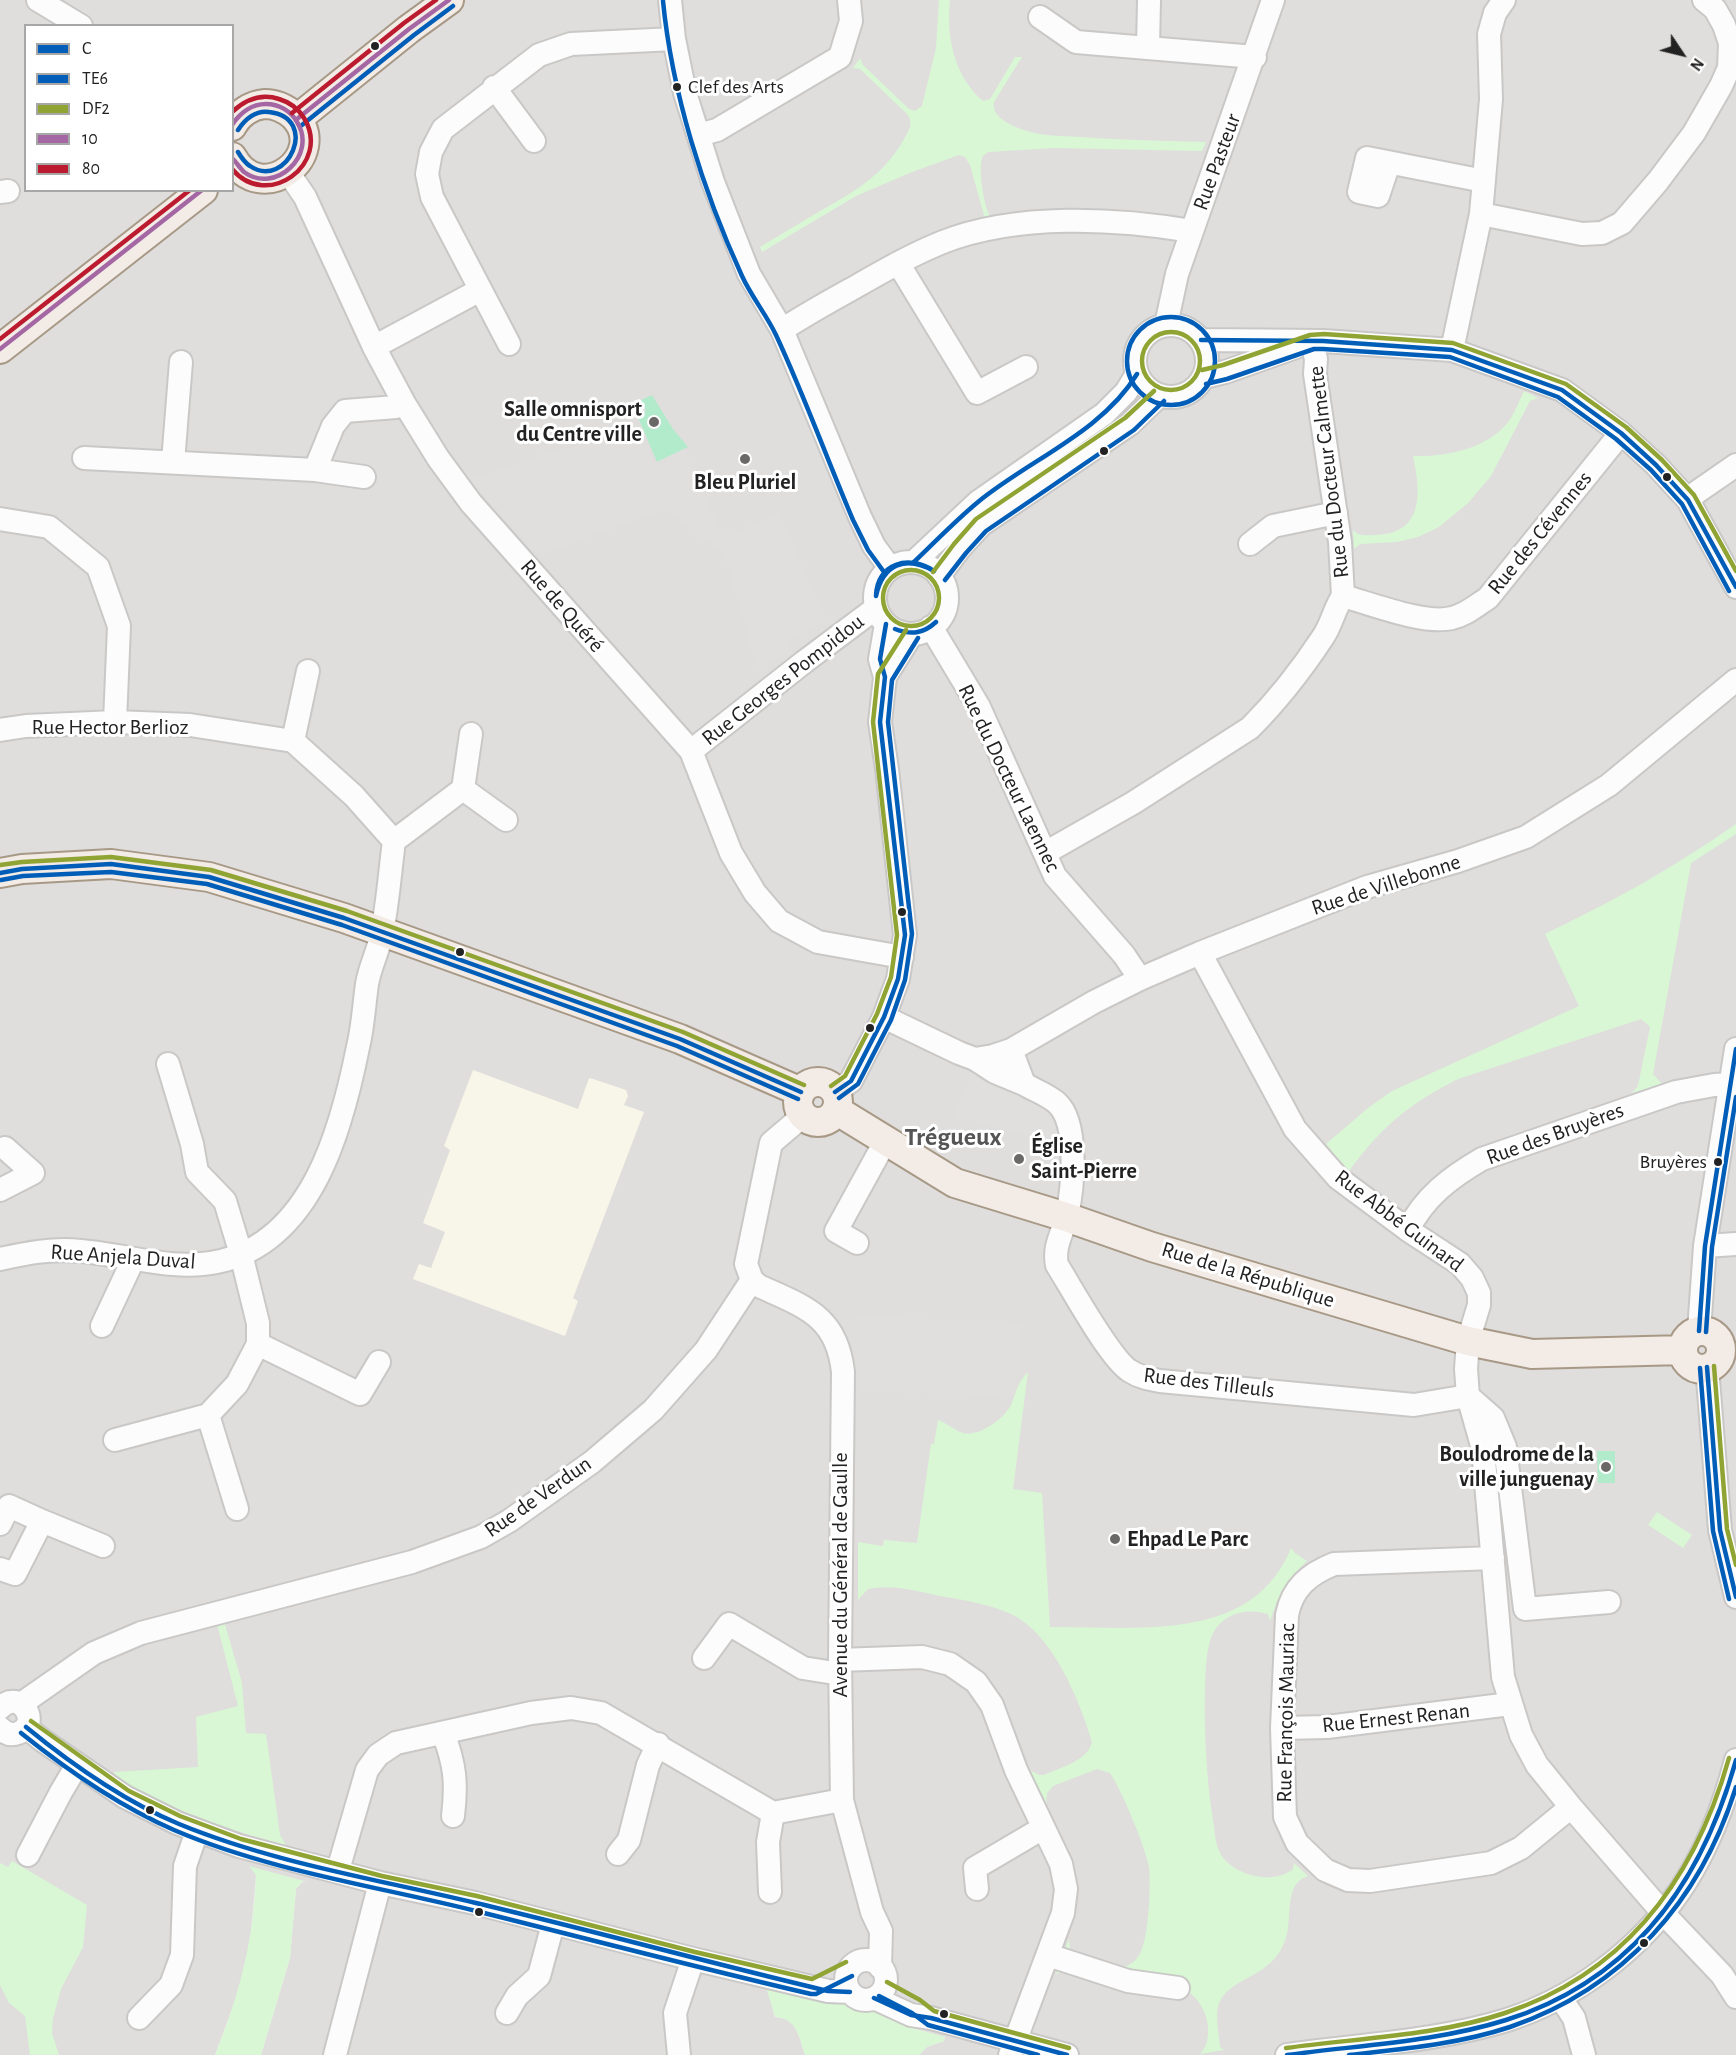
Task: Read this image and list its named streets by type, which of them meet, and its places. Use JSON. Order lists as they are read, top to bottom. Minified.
{"streets":{"main road":["Rue de la République"],"street":["Rue Pasteur","Rue du Docteur Calmette","Rue des Cévennes","Rue de Quéré","Rue Georges Pompidou","Rue Hector Berlioz","Rue du Docteur Laennec","Rue de Villebonne","Rue des Bruyères","Rue Abbé Guinard","Rue Anjela Duval","Rue des Tilleuls","Rue de Verdun","Avenue du Général de Gaulle","Rue François Mauriac","Rue Ernest Renan"]},"crossings":[["Rue du Docteur Calmette","Rue des Cévennes"],["Rue du Docteur Calmette","Rue du Docteur Laennec"],["Rue de Quéré","Rue Georges Pompidou"],["Rue Georges Pompidou","Rue du Docteur Laennec"],["Rue du Docteur Laennec","Rue de Villebonne"],["Rue de Villebonne","Rue Abbé Guinard"],["Rue de Villebonne","Rue des Tilleuls"],["Rue des Bruyères","Rue Abbé Guinard"],["Rue Abbé Guinard","Rue de la République"],["Rue Abbé Guinard","Rue des Tilleuls"],["Rue Abbé Guinard","Rue François Mauriac"],["Rue Abbé Guinard","Rue Ernest Renan"],["Rue de la République","Rue des Tilleuls"],["Rue de Verdun","Avenue du Général de Gaulle"],["Rue François Mauriac","Rue Ernest Renan"]],"districts":["Trégueux"],"places":["Clef des Arts","Salle omnisport du Centre ville","Bleu Pluriel","Église Saint-Pierre","Bruyères","Boulodrome de la ville junguenay","Ehpad Le Parc"],"lines":["transit line 10","transit line 80","transit line TE6","transit line DF2","transit line C"],"legend":["C","TE6","DF2","10","80"],"north":"bottom right"}
